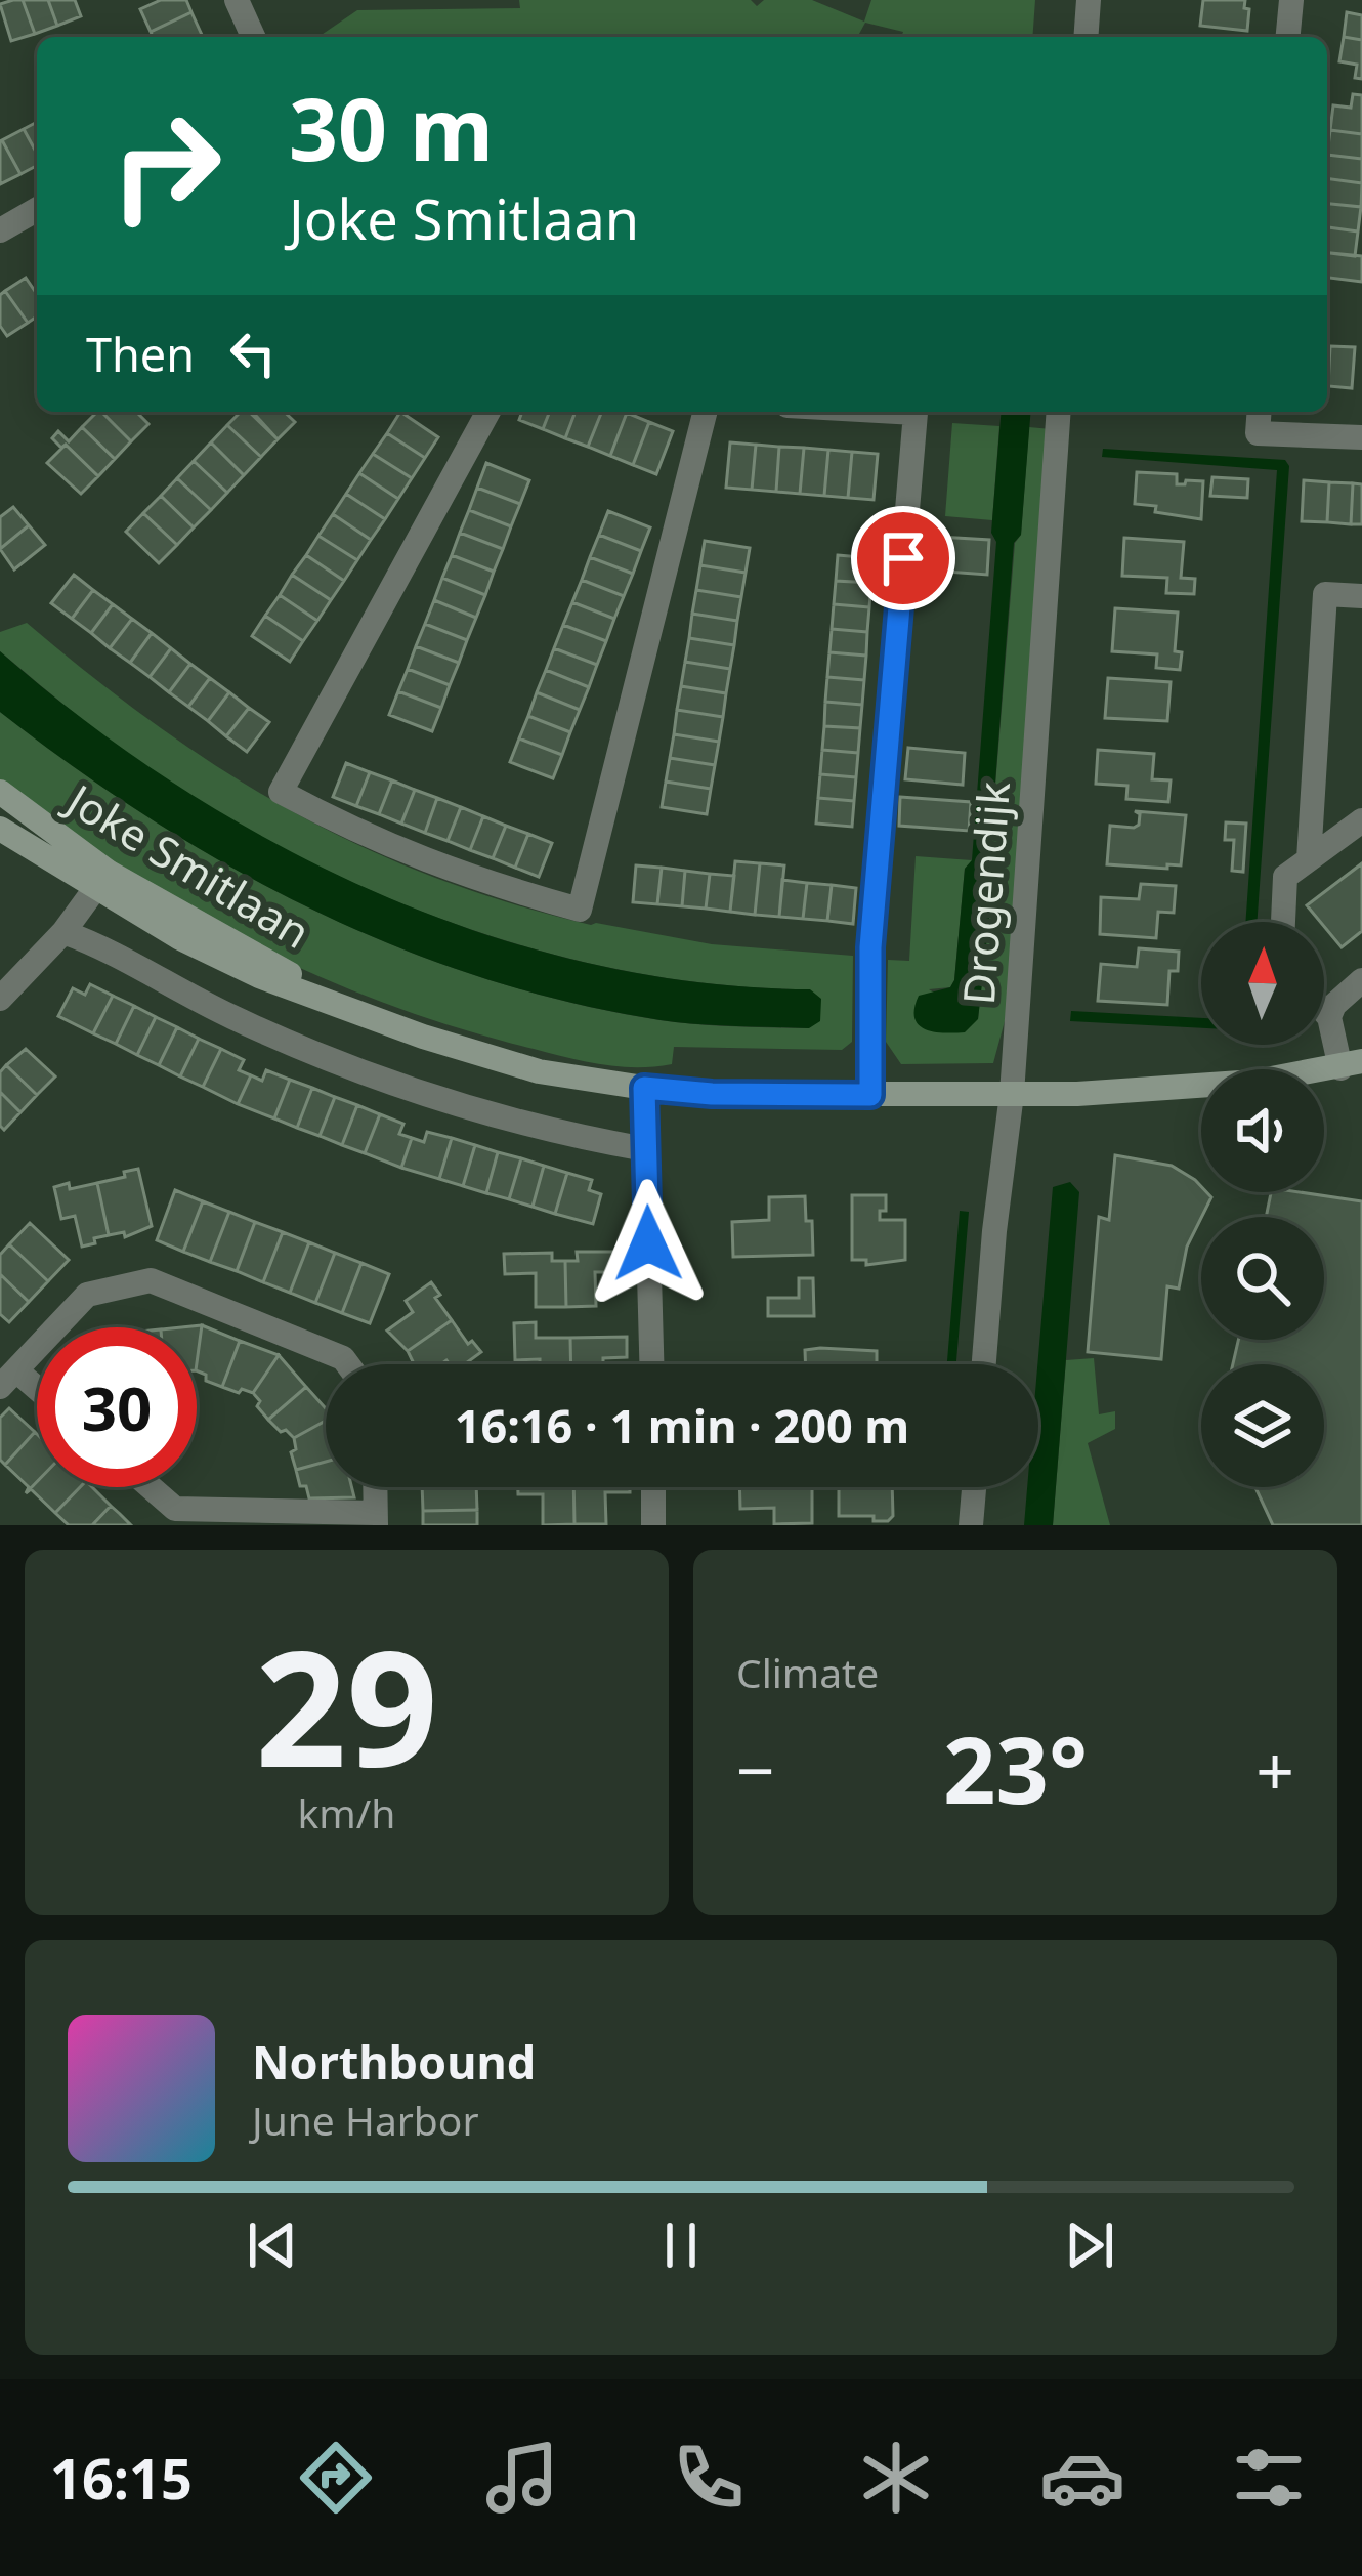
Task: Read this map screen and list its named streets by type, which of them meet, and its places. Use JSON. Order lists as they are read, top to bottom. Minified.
{"streets":{"street":["Joke Smitlaan","Drogendijk"]},"crossings":[["Joke Smitlaan","Drogendijk"]],"north":"top","page":{"turn":["30 m","Joke Smitlaan"],"then":"Then","limit":"30","trip":"16:16 · 1 min · 200 m","tile":[["29","km/h"],"Climate"],"heat":["−","23°","+"],"song":["Northbound","June Harbor"],"tabs":"16:15"}}
